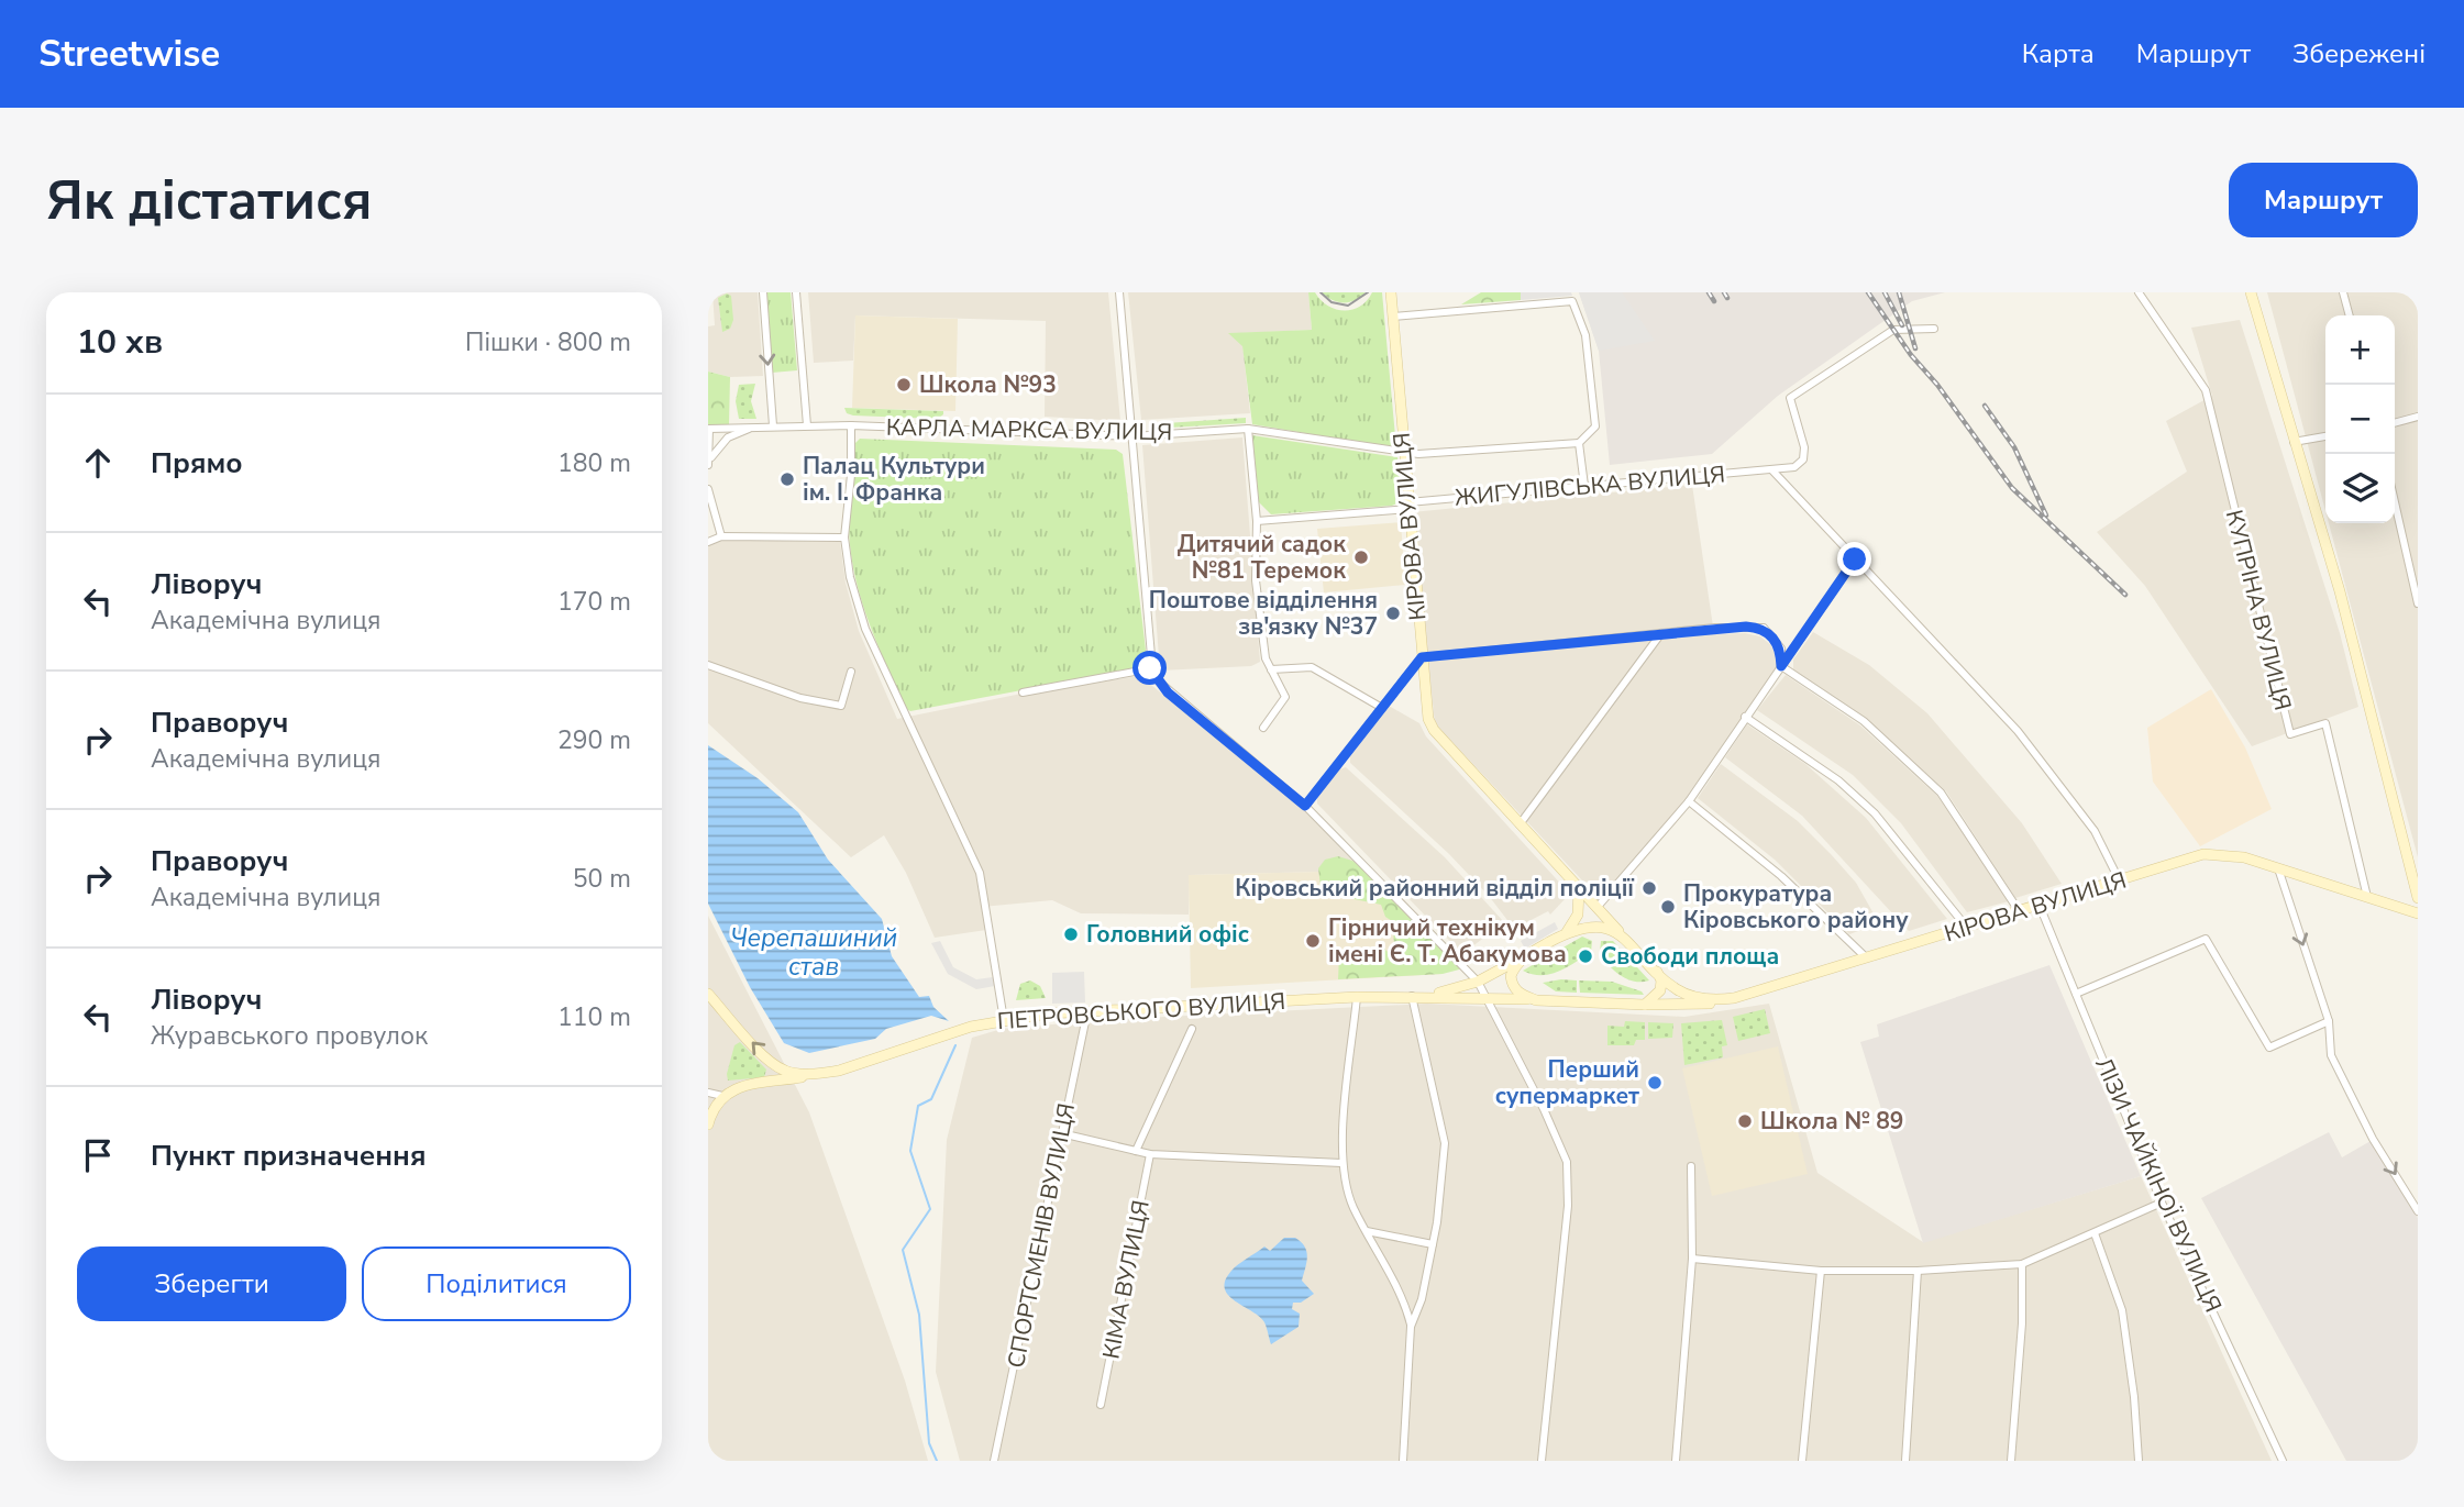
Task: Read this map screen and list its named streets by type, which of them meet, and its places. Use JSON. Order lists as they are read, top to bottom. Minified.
{"streets":{"main road":["КІРОВА ВУЛИЦЯ","ПЕТРОВСЬКОГО ВУЛИЦЯ"],"street":["КАРЛА МАРКСА ВУЛИЦЯ","ЖИГУЛІВСЬКА ВУЛИЦЯ","КУПРІНА ВУЛИЦЯ","ЛІЗИ ЧАЙКІНОЇ ВУЛИЦЯ","СПОРТСМЕНІВ ВУЛИЦЯ","КІМА ВУЛИЦЯ"]},"crossings":[["КАРЛА МАРКСА ВУЛИЦЯ","КІРОВА ВУЛИЦЯ"],["ЖИГУЛІВСЬКА ВУЛИЦЯ","КІРОВА ВУЛИЦЯ"],["КІРОВА ВУЛИЦЯ","КУПРІНА ВУЛИЦЯ"],["КІРОВА ВУЛИЦЯ","ПЕТРОВСЬКОГО ВУЛИЦЯ"],["КІРОВА ВУЛИЦЯ","ЛІЗИ ЧАЙКІНОЇ ВУЛИЦЯ"],["ПЕТРОВСЬКОГО ВУЛИЦЯ","СПОРТСМЕНІВ ВУЛИЦЯ"]],"water":["Черепашиний став"],"places":["Школа №93","Палац Культури ім. І. Франка","Дитячий садок №81 Теремок","Поштове відділення зв'язку №37","Кіровський районний відділ поліції","Прокуратура Кіровського району","Головний офіс","Гірничий технікум імені Є. Т. Абакумова","Свободи площа","Перший супермаркет","Школа № 89"],"page":{"header":"Streetwise","nav":["Карта","Маршрут","Збережені"],"buttons":["Маршрут",["Зберегти","Поділитися"]],"title":"Як дістатися","heading":["10 хв","Пішки · 800 m"],"map_buttons":["+","−"],"list":[["Прямо","180 m"],["Ліворуч","Академічна вулиця","170 m"],["Праворуч","Академічна вулиця","290 m"],["Праворуч","Академічна вулиця","50 m"],["Ліворуч","Журавського провулок","110 m"],"Пункт призначення"]}}
